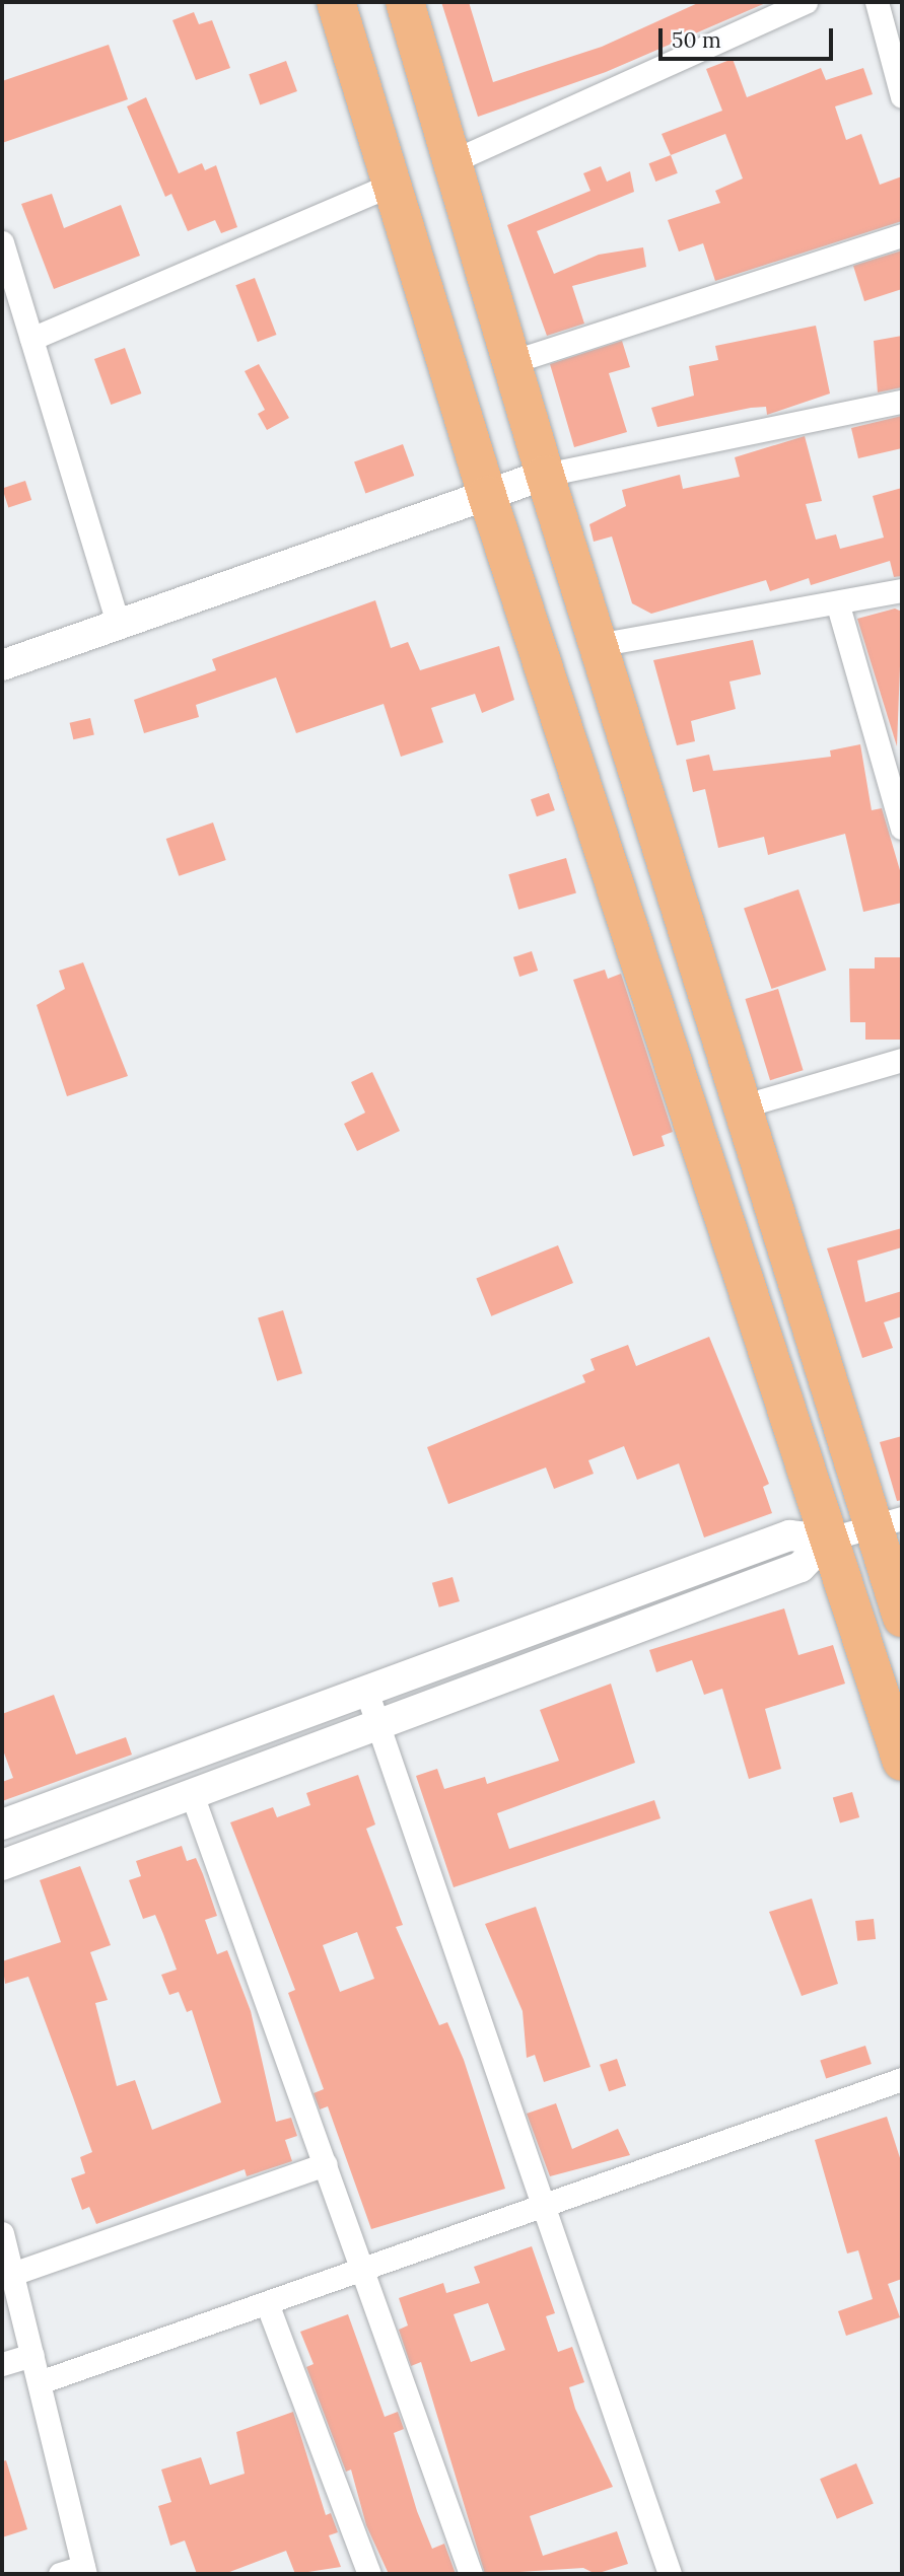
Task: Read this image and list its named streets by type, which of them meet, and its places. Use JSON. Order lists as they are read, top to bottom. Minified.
{"scale_bar":"50 m"}
